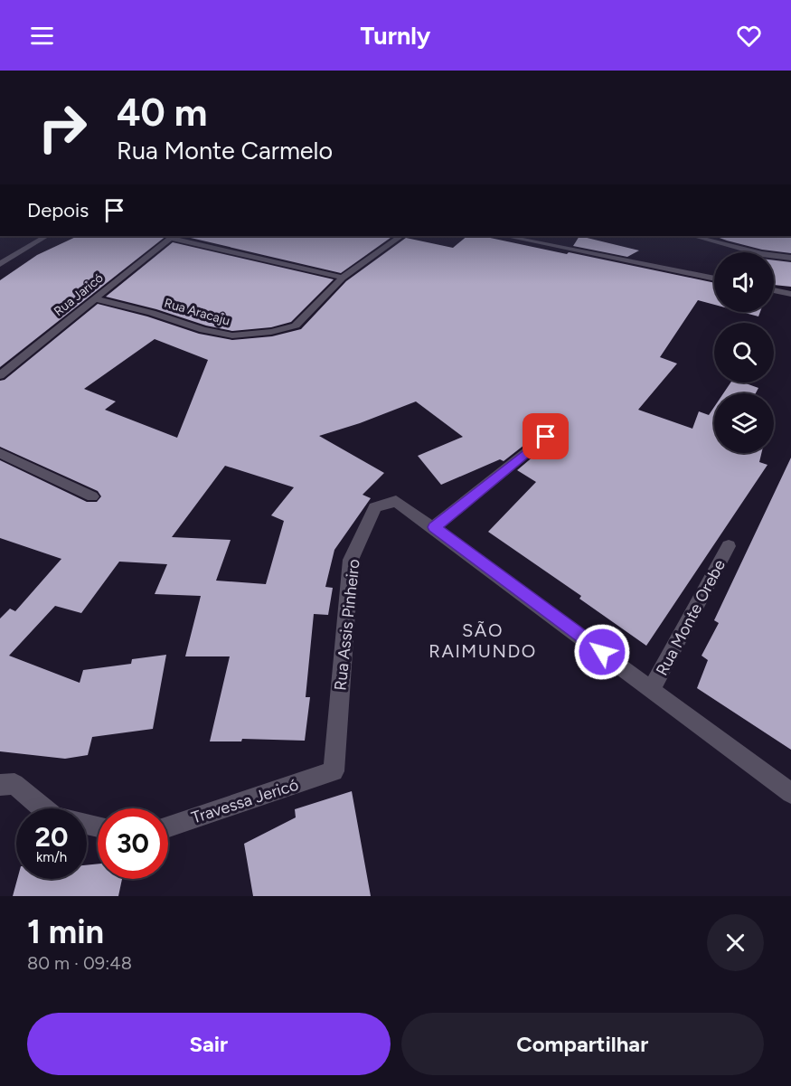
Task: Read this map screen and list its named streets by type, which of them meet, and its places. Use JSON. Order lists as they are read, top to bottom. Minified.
{"streets":{"street":["Rua Jaricó","Rua Aracaju","Rua Monte Orebe","Rua Assis Pinheiro","Travessa Jericó"]},"crossings":[["Rua Jaricó","Rua Aracaju"],["Rua Monte Orebe","Rua Assis Pinheiro"],["Rua Assis Pinheiro","Travessa Jericó"]],"districts":["SÃO RAIMUNDO"],"page":{"header":"Turnly","turn":["40 m","Rua Monte Carmelo"],"then":"Depois","speed":"20 km/h","limit":"30","heading":["1 min","80 m · 09:48"],"buttons":["Sair","Compartilhar"]}}
